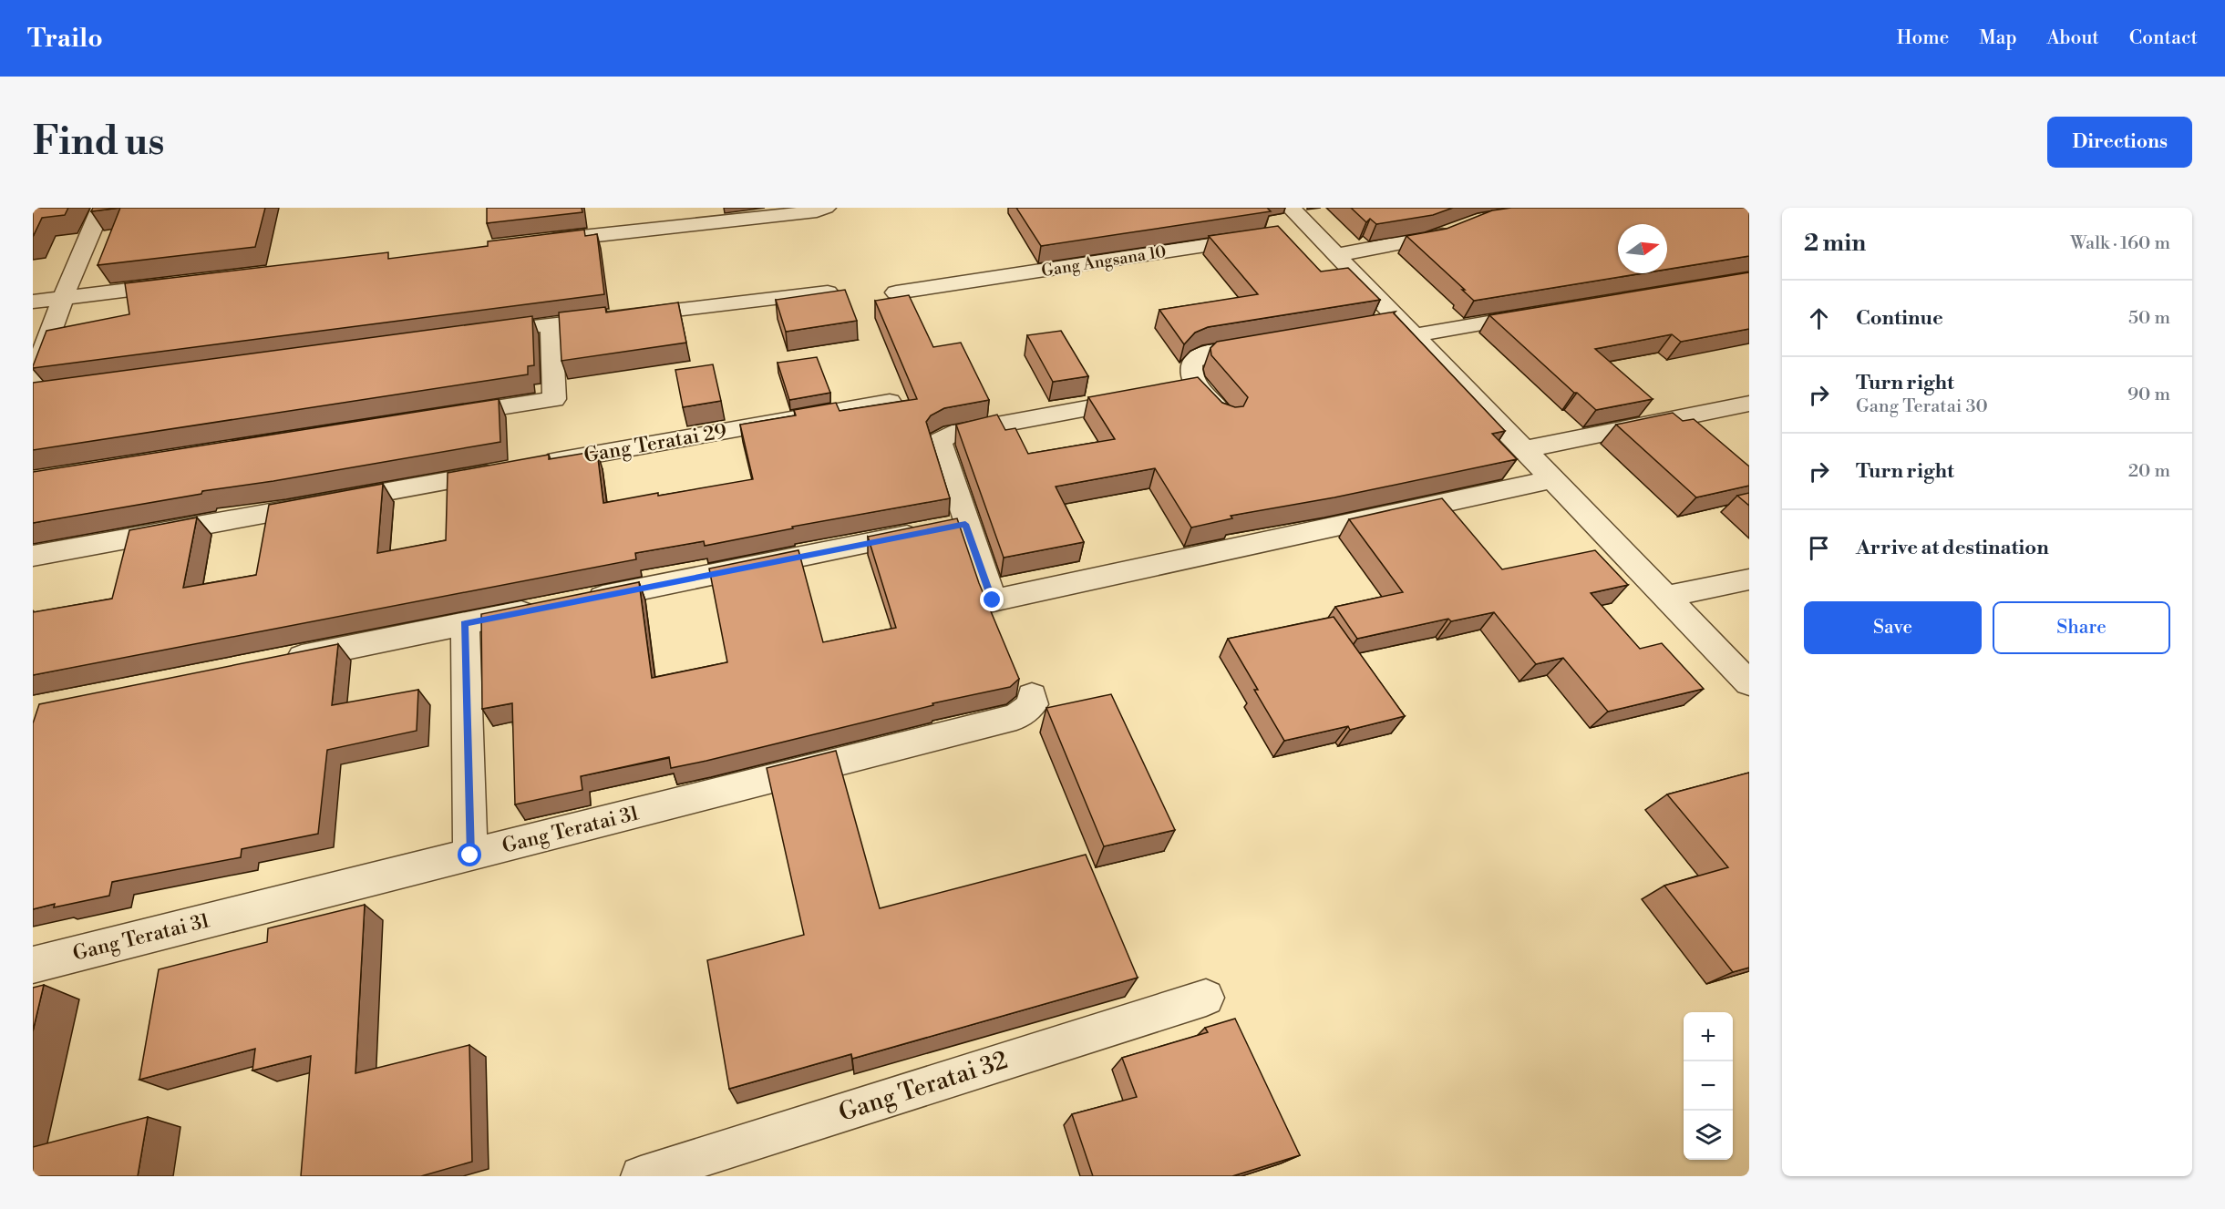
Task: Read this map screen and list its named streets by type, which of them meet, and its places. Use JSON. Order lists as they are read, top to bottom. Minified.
{"streets":{"street":["Gang Angsana 10","Gang Teratai 29","Gang Teratai 31","Gang Teratai 32"]},"north":"right","page":{"header":"Trailo","nav":["Home","Map","About","Contact"],"buttons":["Directions",["Save","Share"]],"title":"Find us","heading":["2 min","Walk · 160 m"],"list":[["Continue","50 m"],["Turn right","Gang Teratai 30","90 m"],["Turn right","20 m"],"Arrive at destination"],"map_buttons":["+","−"]}}
